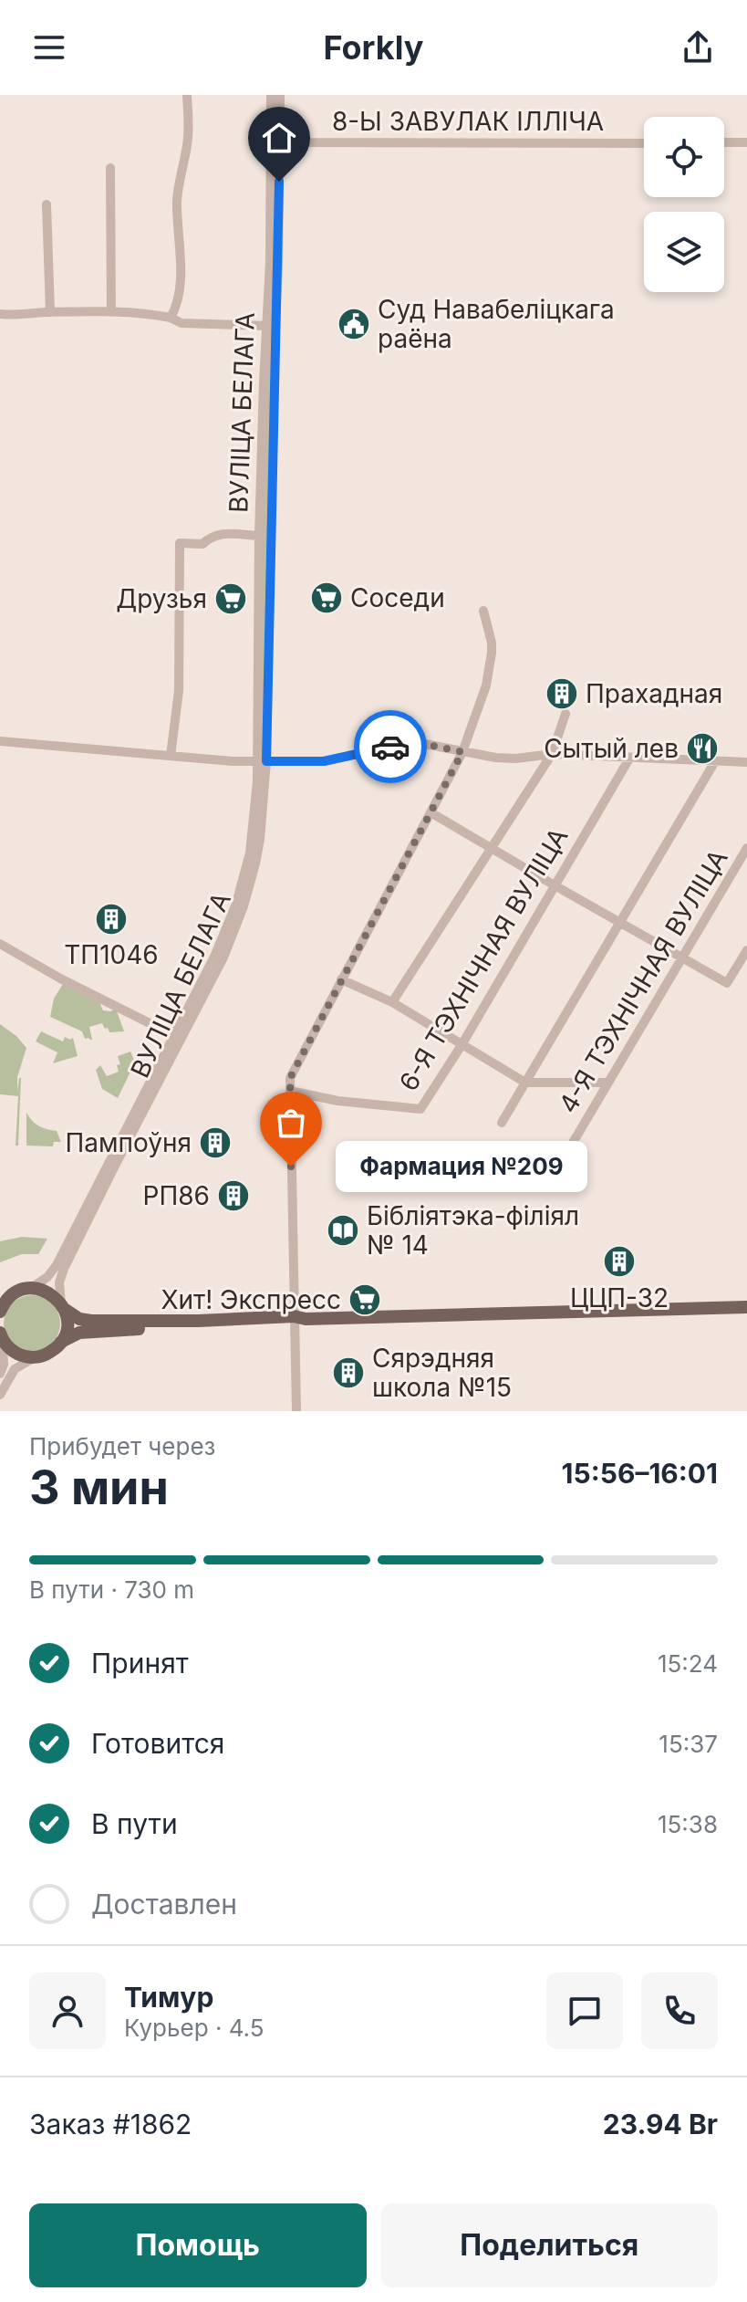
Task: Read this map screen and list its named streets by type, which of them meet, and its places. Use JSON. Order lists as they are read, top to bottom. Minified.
{"streets":{"street":["8-Ы ЗАВУЛАК ІЛЛІЧА","ВУЛІЦА БЕЛАГА","6-Я ТЭХНІЧНАЯ ВУЛІЦА","4-Я ТЭХНІЧНАЯ ВУЛІЦА"]},"crossings":[["8-Ы ЗАВУЛАК ІЛЛІЧА","ВУЛІЦА БЕЛАГА"]],"places":{"public building":["Суд Навабеліцкага раёна"],"supermarket":["Соседи","Друзья","Хит! Экспресс"],"building":["Прахадная","ТП1046","Пампоўня","РП86","ЦЦП-32","Сярэдняя школа №15"],"restaurant":["Сытый лев"],"other":["Фармация №209"],"library":["Бібліятэка-філіял № 14"]},"page":{"header":"Forkly","bubble":"Фармация №209","heading":["3 мин","Прибудет через","15:56–16:01"],"panel":["Тимур","Курьер · 4.5","Заказ #1862","23.94 Br"],"bar":"В пути · 730 m","list":[["Принят","15:24"],["Готовится","15:37"],["В пути","15:38"],"Доставлен"],"buttons":["Помощь","Поделиться"]}}
